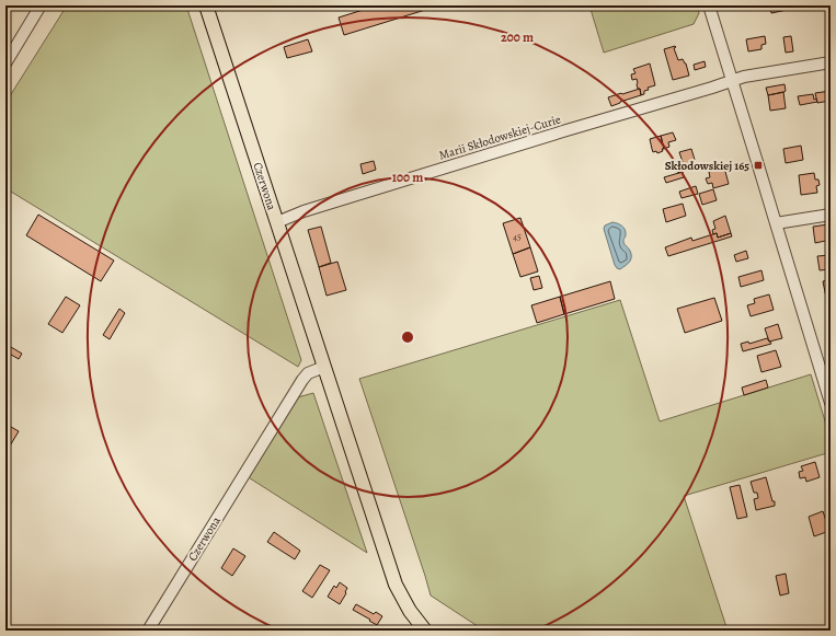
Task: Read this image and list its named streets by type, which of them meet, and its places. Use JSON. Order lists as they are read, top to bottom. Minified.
{"streets":{"main road":["Czerwona"],"street":["Marii Skłodowskiej-Curie"]},"crossings":[["Marii Skłodowskiej-Curie","Czerwona"]],"places":{"transit":["Skłodowskiej 165"]},"house_numbers":["45"],"rings":["200 m","100 m"]}
